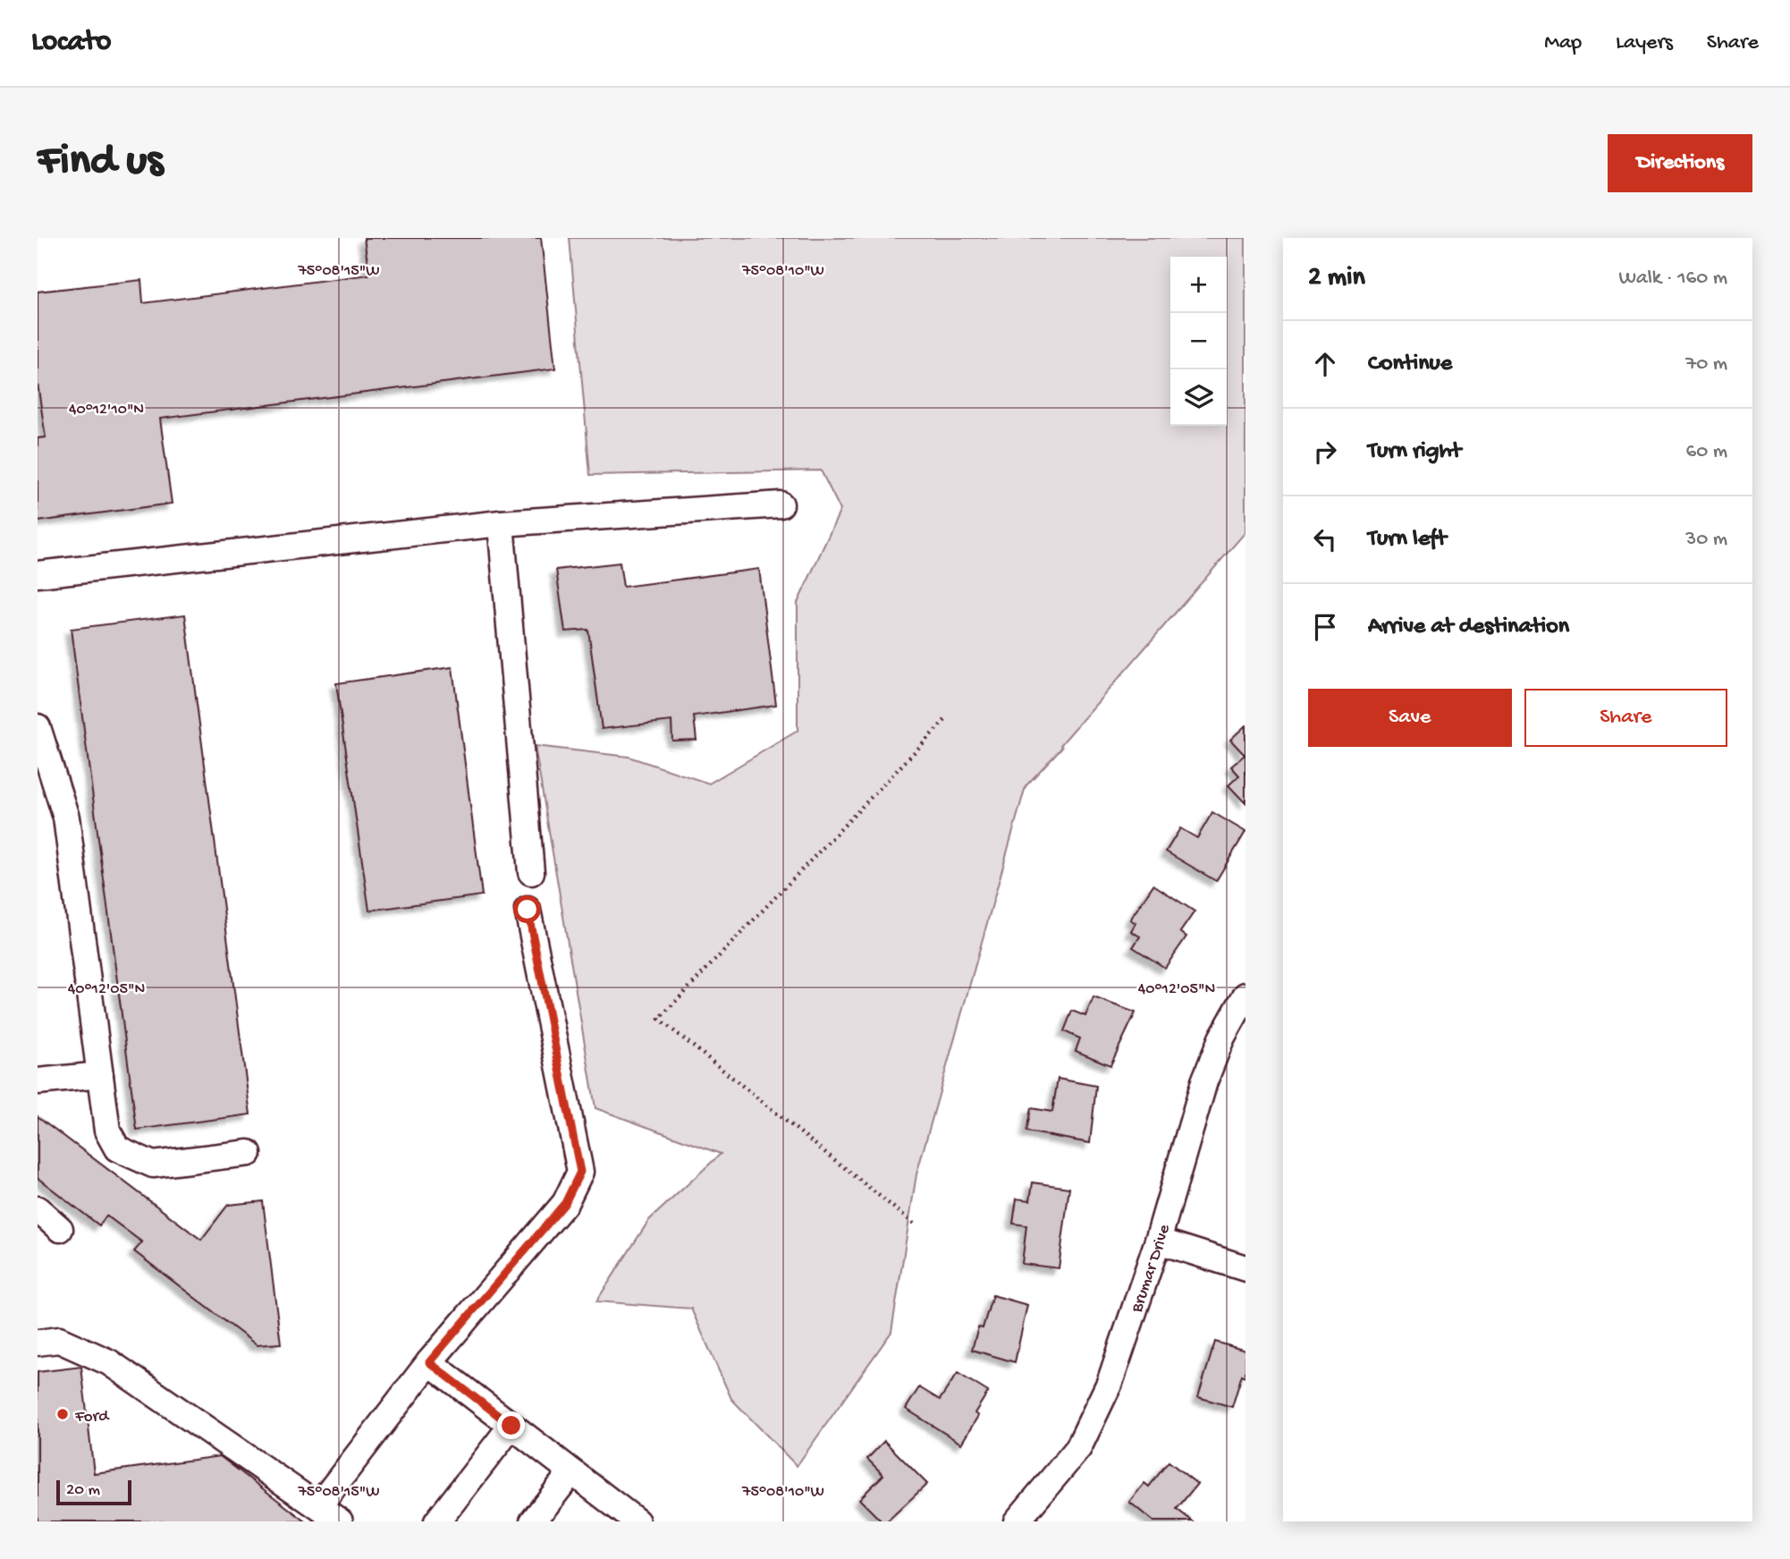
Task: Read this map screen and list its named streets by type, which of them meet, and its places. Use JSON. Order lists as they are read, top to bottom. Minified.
{"streets":{"street":["Brumar Drive"]},"places":["Ford"],"scale_bar":"20 m","page":{"header":"Locato","nav":["Map","Layers","Share"],"buttons":["Directions",["Save","Share"]],"title":"Find us","heading":["2 min","Walk · 160 m"],"map_buttons":["+","−"],"list":[["Continue","70 m"],["Turn right","60 m"],["Turn left","30 m"],"Arrive at destination"],"scale":"20 m"},"coordinates":["75°08'15\"W","75°08'10\"W","40°12'10\"N","40°12'05\"N"]}
